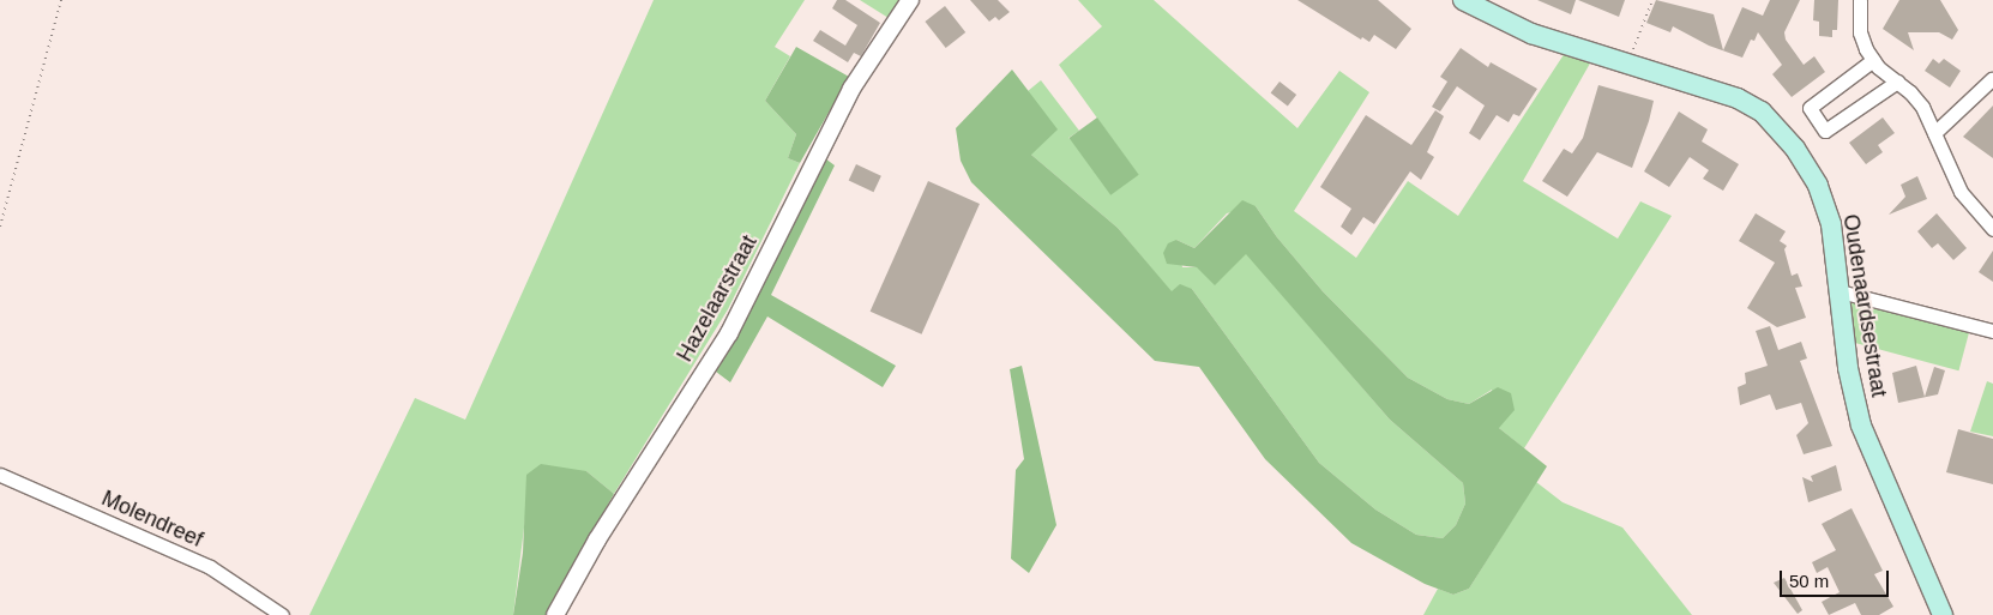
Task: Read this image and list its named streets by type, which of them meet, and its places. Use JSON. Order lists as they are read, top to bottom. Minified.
{"streets":{"main road":["Oudenaardsestraat"],"street":["Hazelaarstraat","Molendreef"]},"scale_bar":"50 m"}
